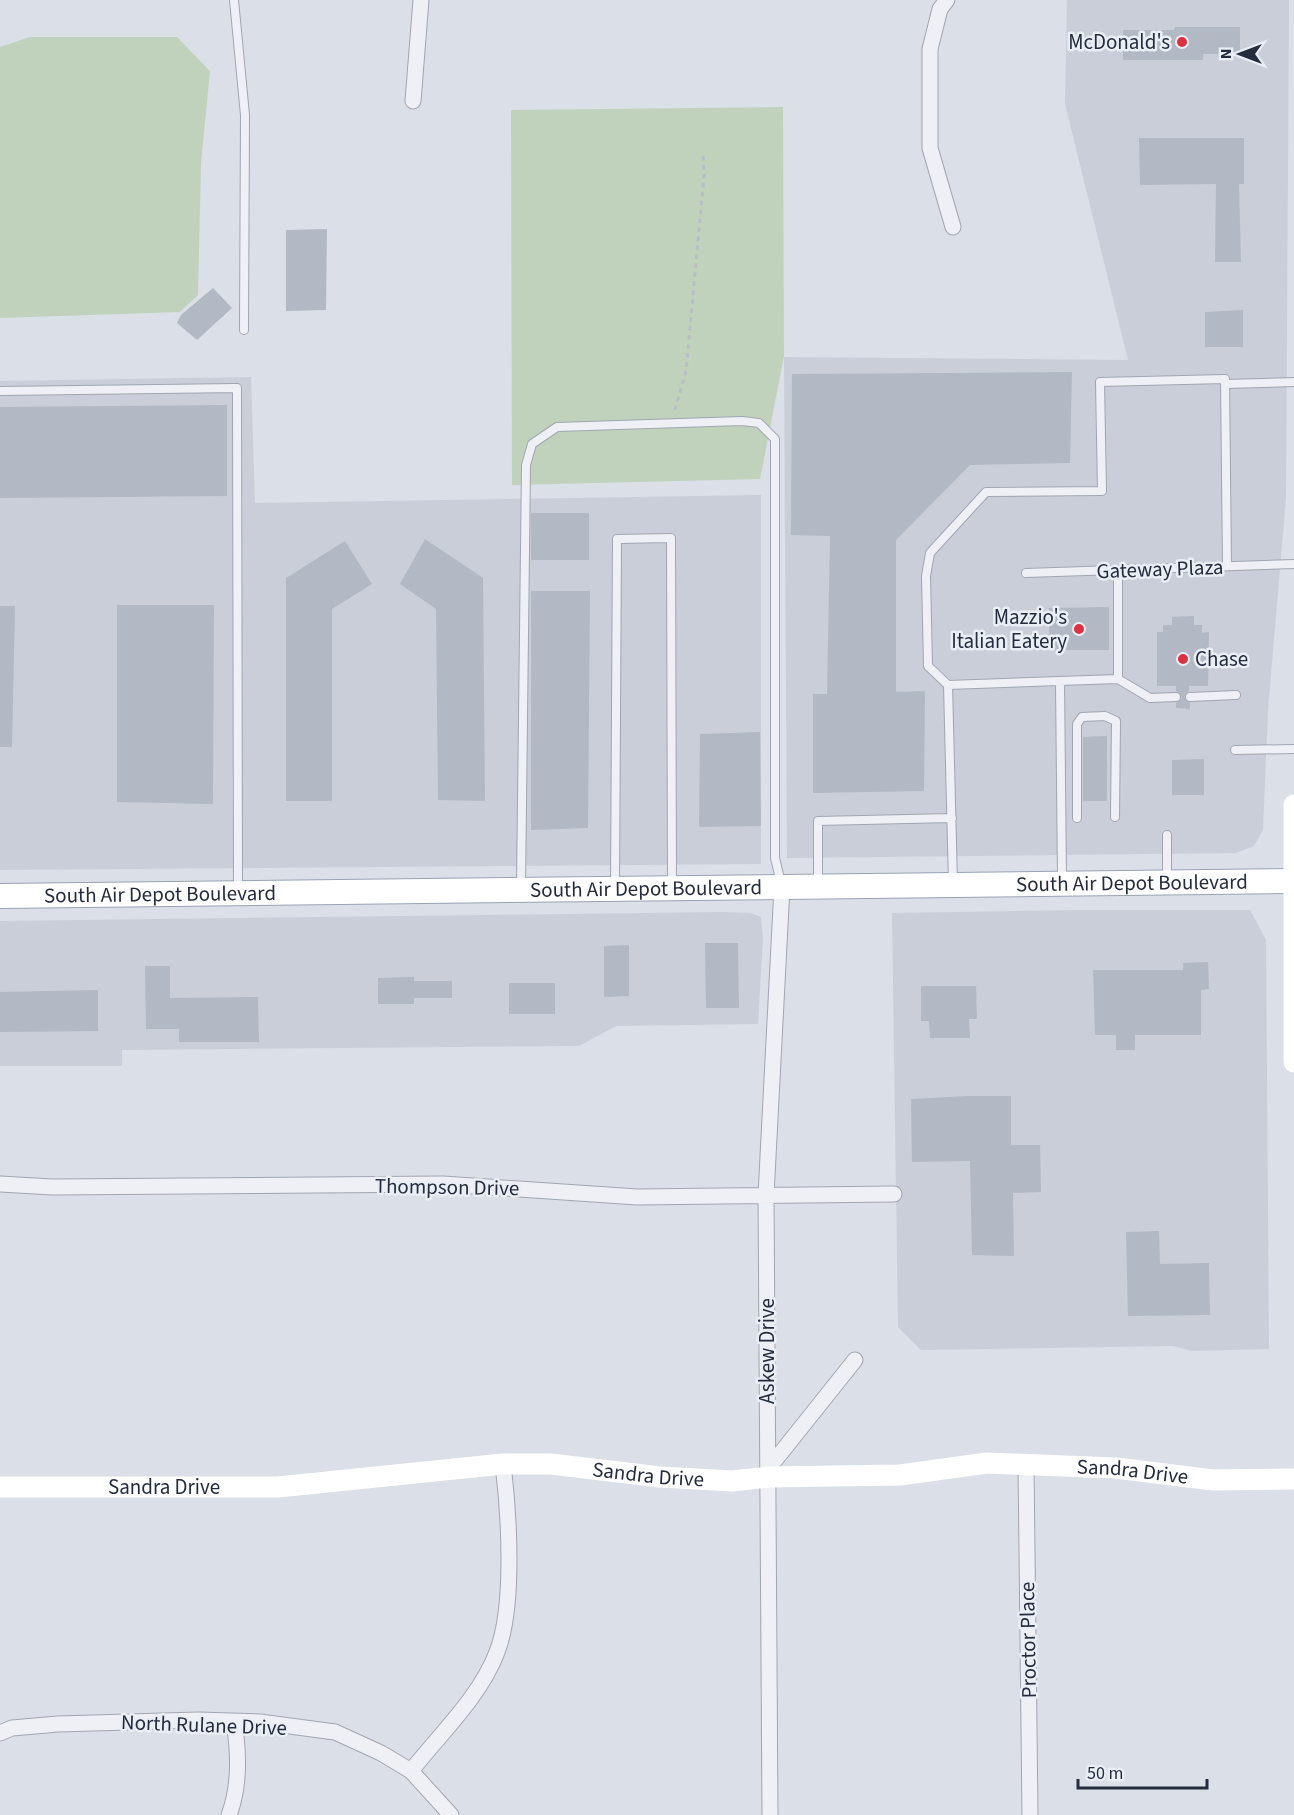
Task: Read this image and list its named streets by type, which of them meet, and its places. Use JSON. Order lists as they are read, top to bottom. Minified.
{"streets":{"main road":["South Air Depot Boulevard"],"street":["Thompson Drive","Askew Drive","Sandra Drive","Proctor Place","North Rulane Drive"],"lane":["Gateway Plaza"]},"crossings":[["South Air Depot Boulevard","Askew Drive"],["Thompson Drive","Askew Drive"],["Askew Drive","Sandra Drive"],["Sandra Drive","Proctor Place"]],"places":["McDonald's","Mazzio's Italian Eatery","Chase"],"scale_bar":"50 m","north":"left"}
